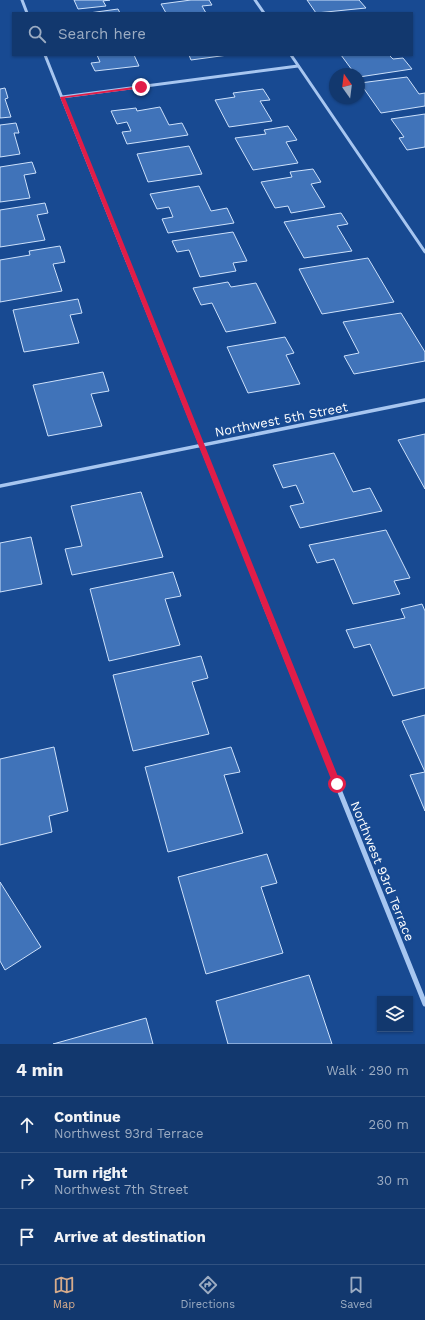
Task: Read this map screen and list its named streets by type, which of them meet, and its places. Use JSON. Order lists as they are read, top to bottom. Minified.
{"streets":{"street":["Northwest 5th Street","Northwest 93rd Terrace"]},"crossings":[["Northwest 5th Street","Northwest 93rd Terrace"]],"north":"top","page":{"search":"Search here","heading":["4 min","Walk · 290 m"],"list":[["Continue","Northwest 93rd Terrace","260 m"],["Turn right","Northwest 7th Street","30 m"],"Arrive at destination"],"nav":["Map","Directions","Saved"]}}
